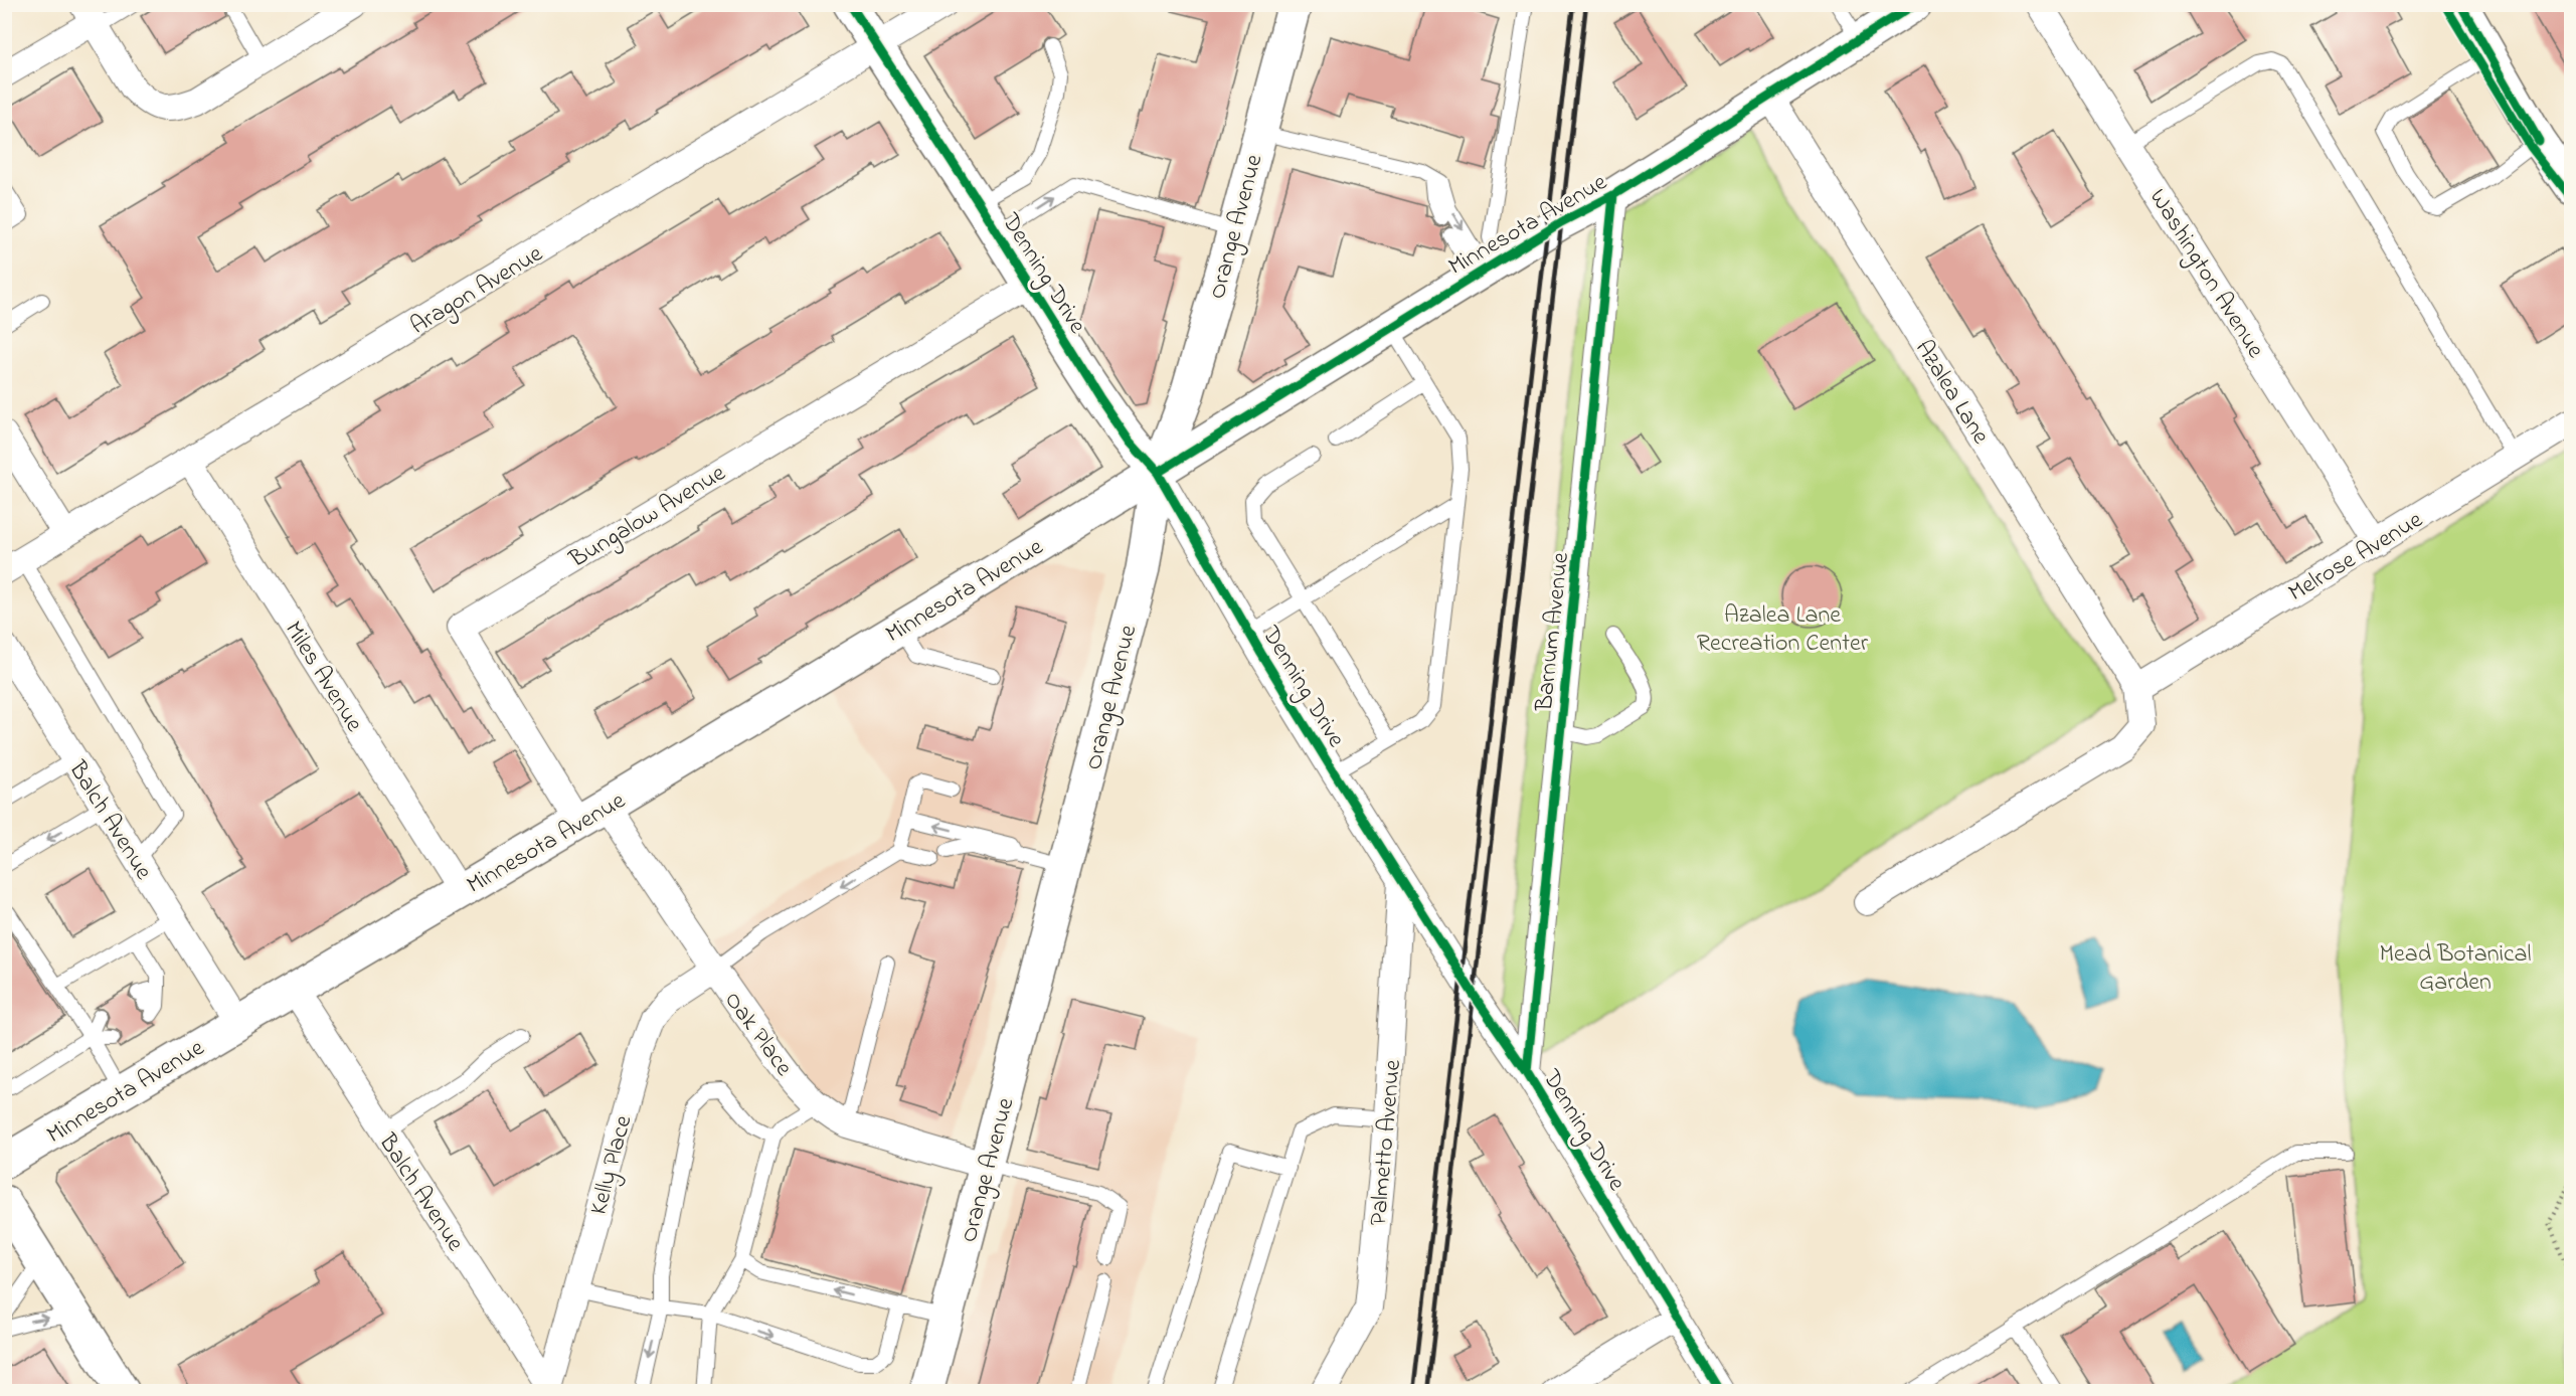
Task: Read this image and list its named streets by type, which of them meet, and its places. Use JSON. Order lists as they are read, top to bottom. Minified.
{"streets":{"street":["Minnesota Avenue","Orange Avenue","Denning Drive","Washington Avenue","Aragon Avenue","Azalea Lane","Bungalow Avenue","Melrose Avenue","Barnum Avenue","Miles Avenue","Balch Avenue","Oak Place","Palmetto Avenue","Kelly Place"]},"crossings":[["Minnesota Avenue","Orange Avenue"],["Minnesota Avenue","Denning Drive"],["Minnesota Avenue","Azalea Lane"],["Minnesota Avenue","Bungalow Avenue"],["Minnesota Avenue","Barnum Avenue"],["Minnesota Avenue","Miles Avenue"],["Minnesota Avenue","Balch Avenue"],["Minnesota Avenue","Oak Place"],["Orange Avenue","Denning Drive"],["Orange Avenue","Oak Place"],["Denning Drive","Aragon Avenue"],["Denning Drive","Bungalow Avenue"],["Denning Drive","Barnum Avenue"],["Denning Drive","Palmetto Avenue"],["Washington Avenue","Melrose Avenue"],["Aragon Avenue","Miles Avenue"],["Azalea Lane","Melrose Avenue"],["Bungalow Avenue","Oak Place"],["Balch Avenue","Kelly Place"],["Oak Place","Kelly Place"]],"parks":["Azalea Lane Recreation Center","Mead Botanical Garden"]}
